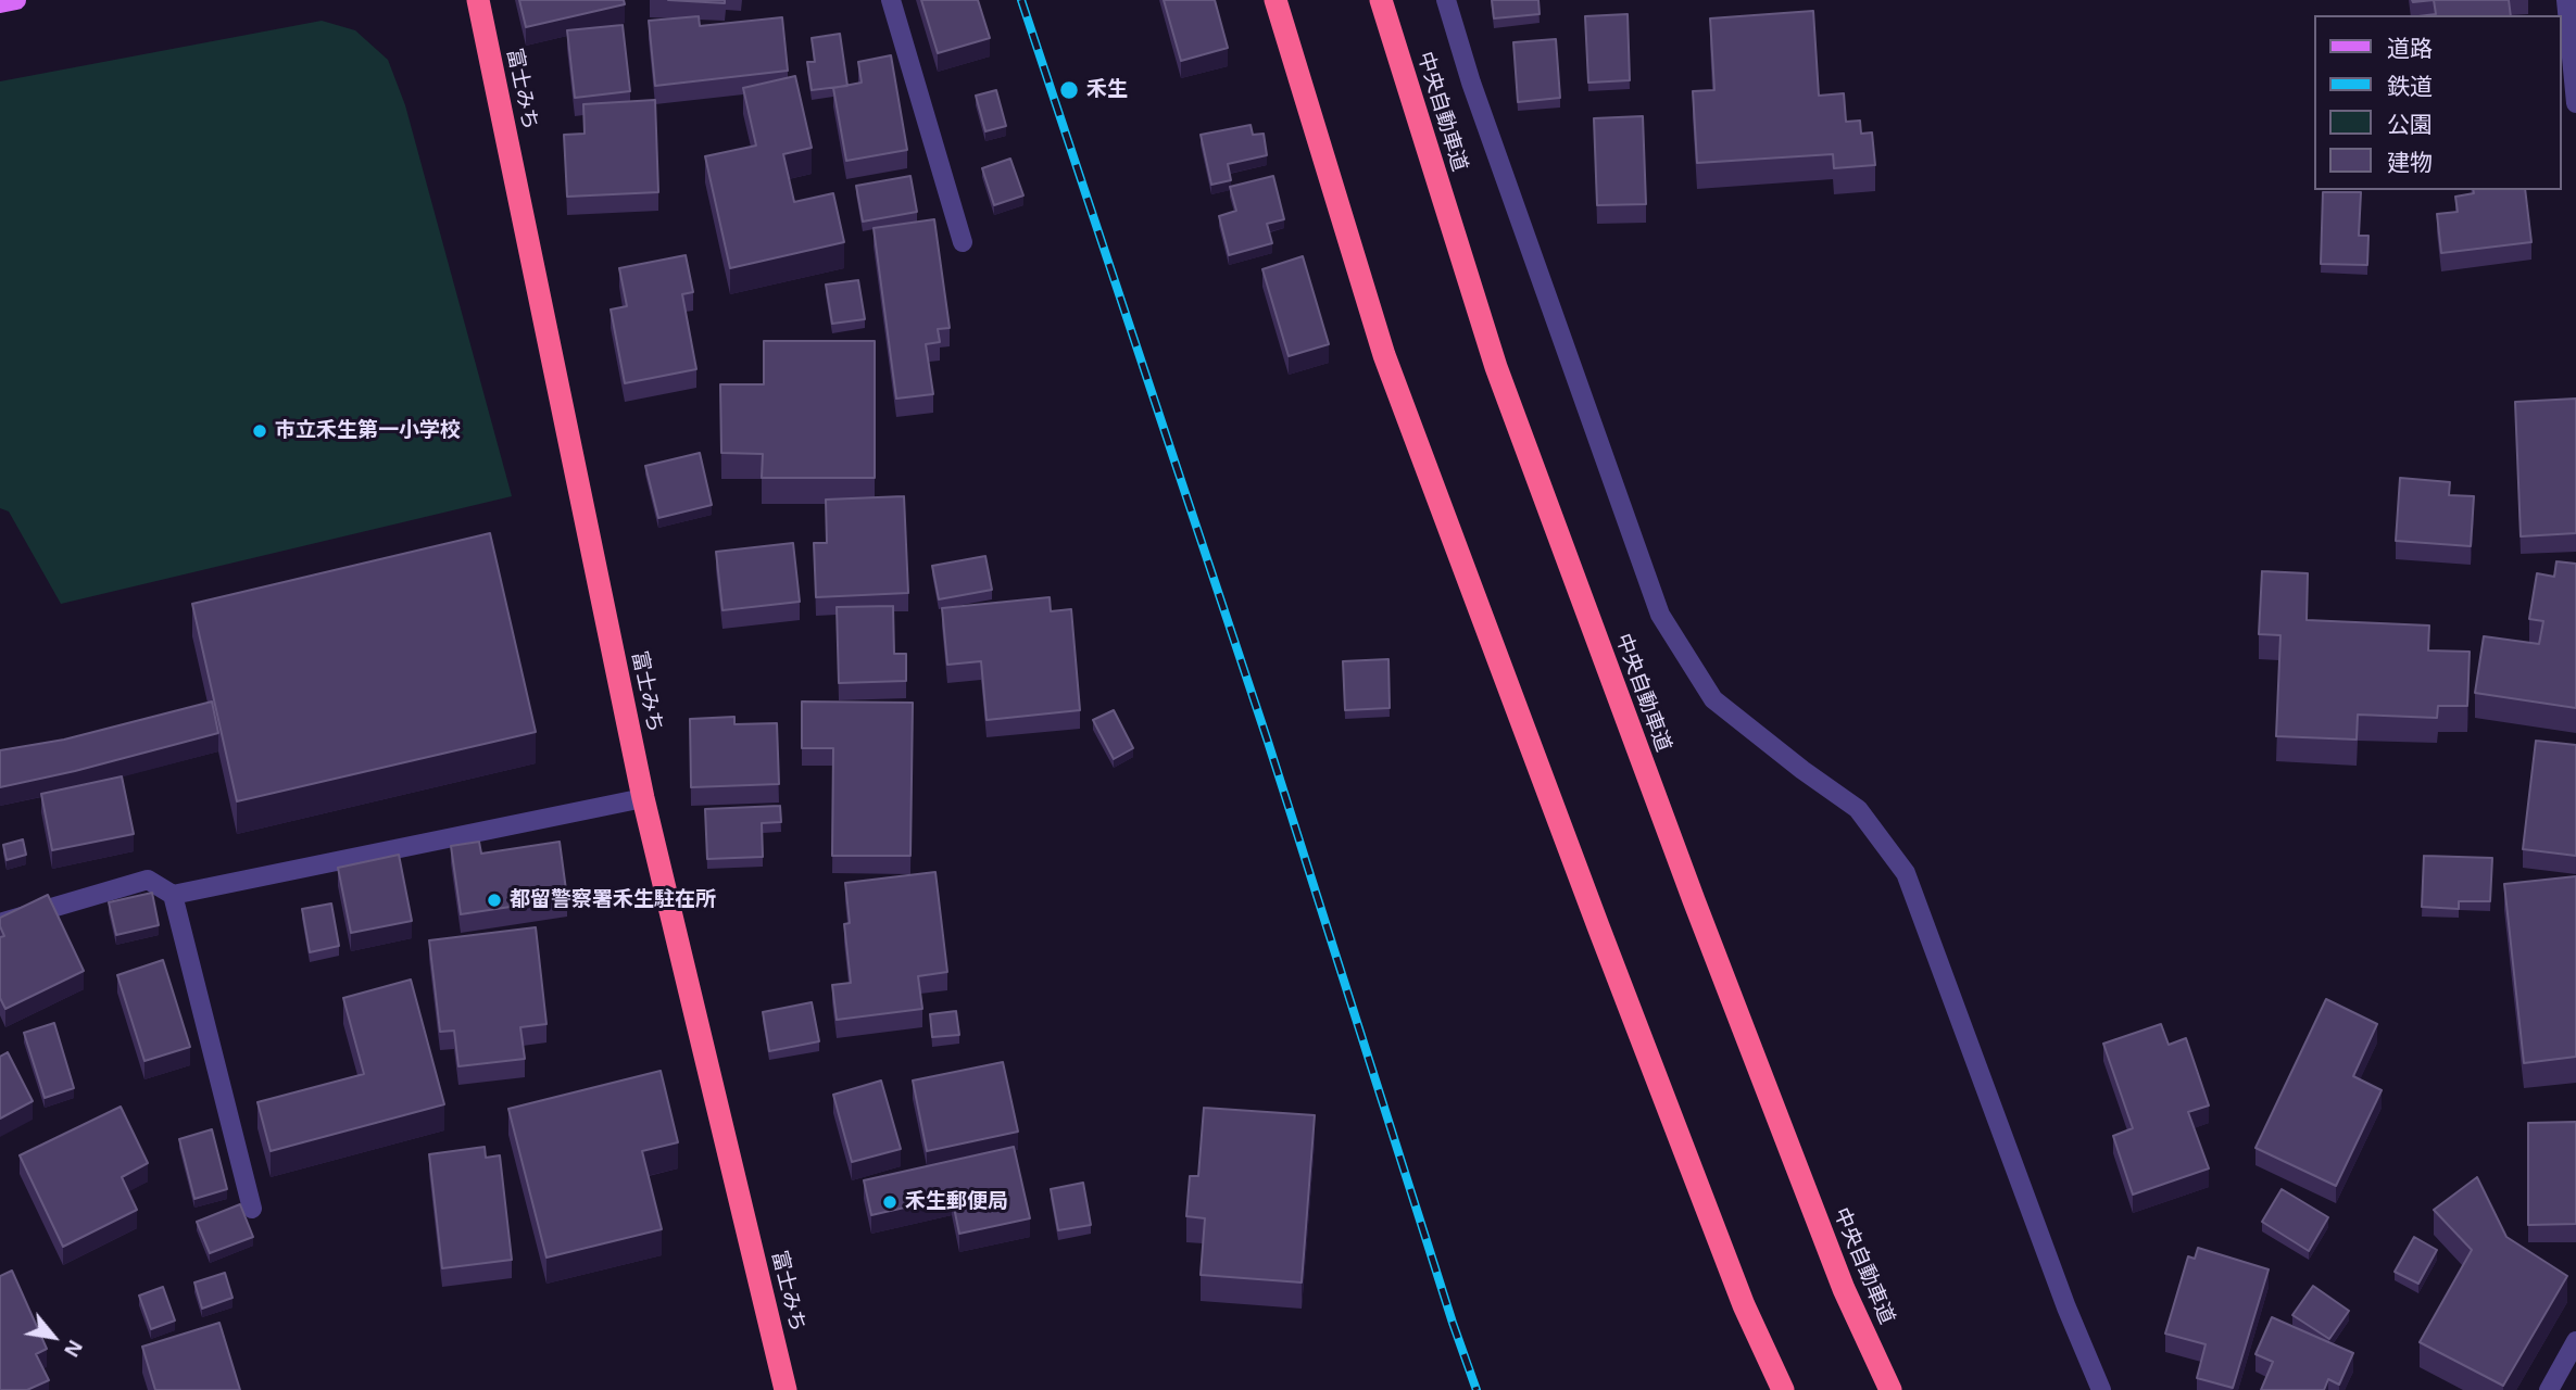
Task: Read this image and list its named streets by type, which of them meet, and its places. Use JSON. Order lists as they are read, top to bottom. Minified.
{"streets":{"highway":["富士みち","中央自動車道"]},"places":["禾生","市立禾生第一小学校","都留警察署禾生駐在所","禾生郵便局"],"legend":["道路","鉄道","公園","建物"],"north":"bottom right"}
